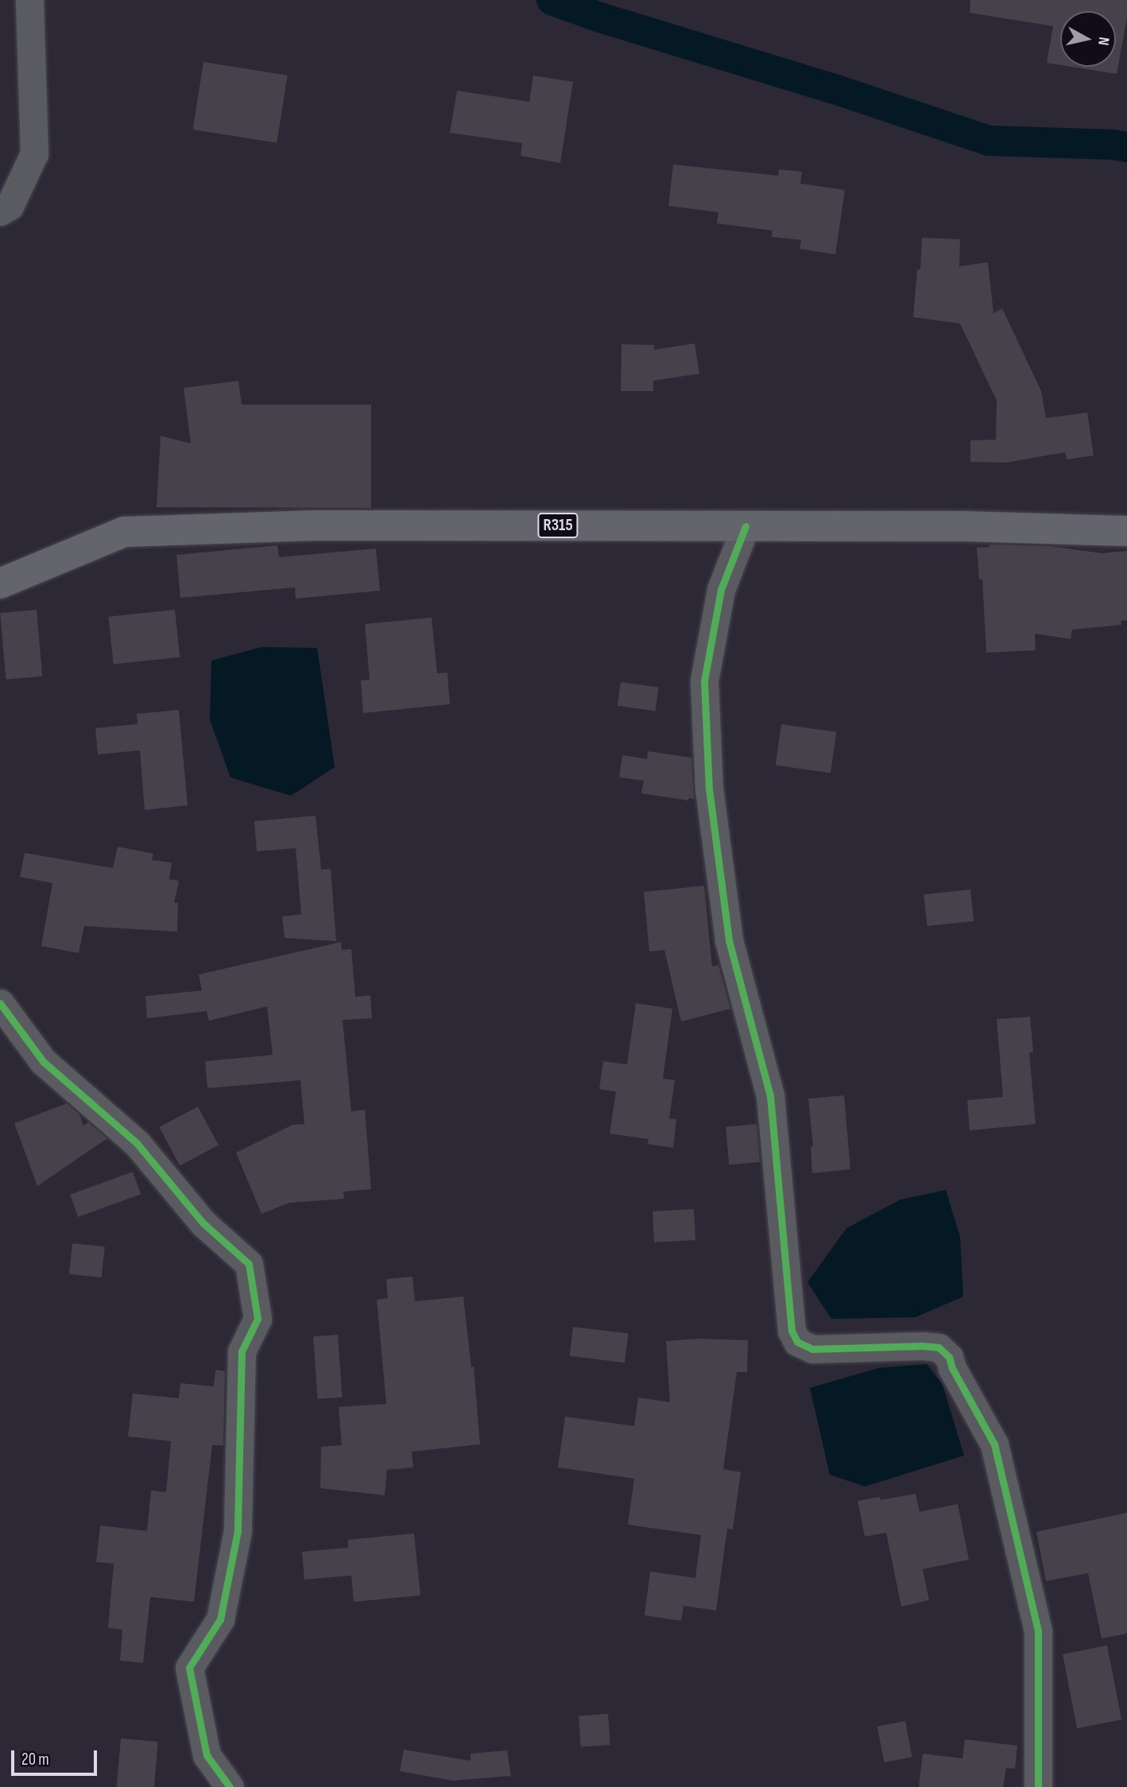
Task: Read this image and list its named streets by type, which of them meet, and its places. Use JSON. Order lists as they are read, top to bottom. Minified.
{"streets":{"main road":["R315"]},"scale_bar":"20 m","north":"right"}
